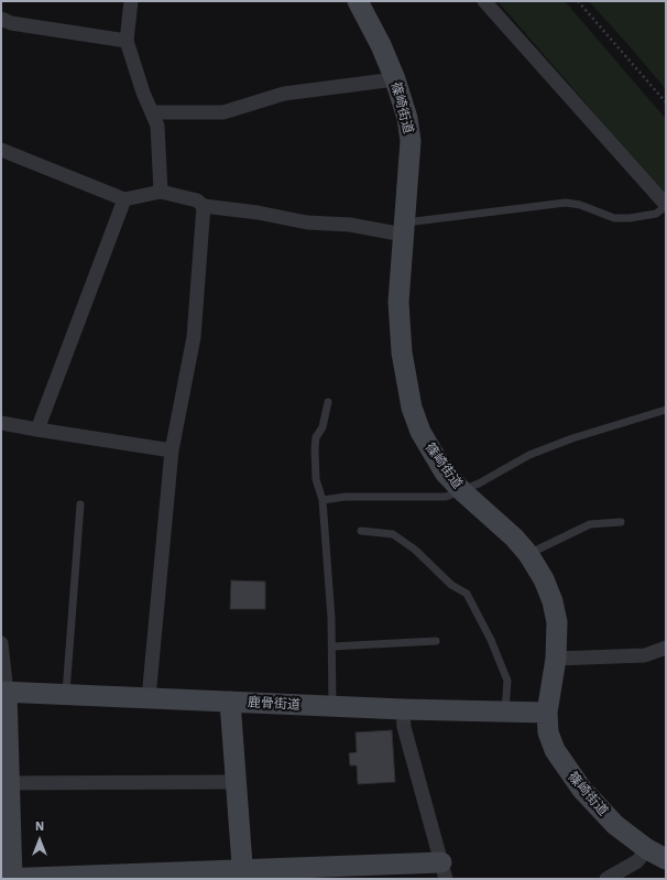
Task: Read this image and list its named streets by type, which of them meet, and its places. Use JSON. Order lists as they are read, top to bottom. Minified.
{"streets":{"street":["篠崎街道","鹿骨街道"]},"crossings":[["篠崎街道","鹿骨街道"]],"north":"top"}
